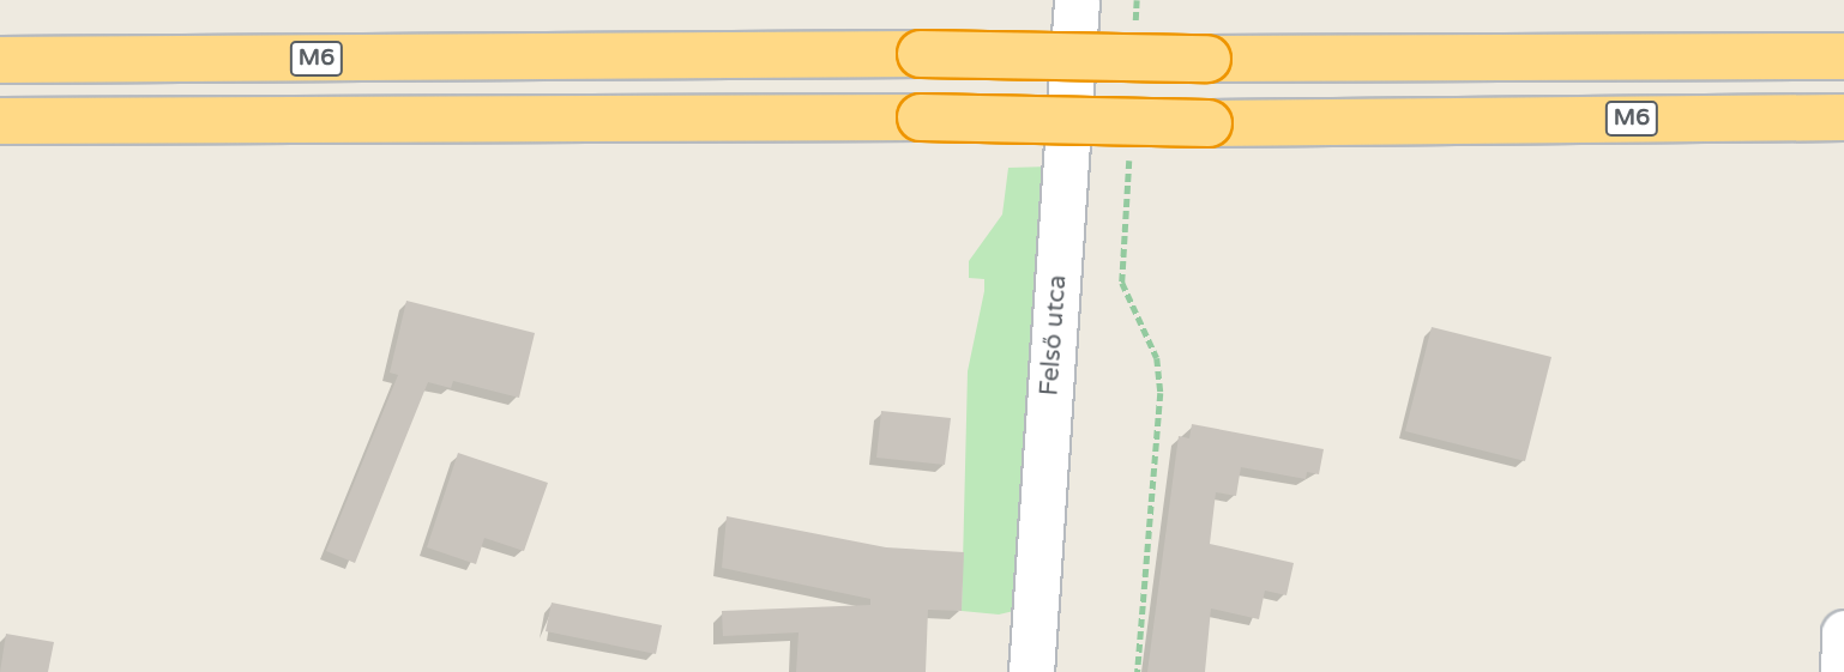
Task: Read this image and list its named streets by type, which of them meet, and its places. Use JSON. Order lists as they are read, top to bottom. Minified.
{"streets":{"highway":["M6"],"street":["Felső utca"]}}
